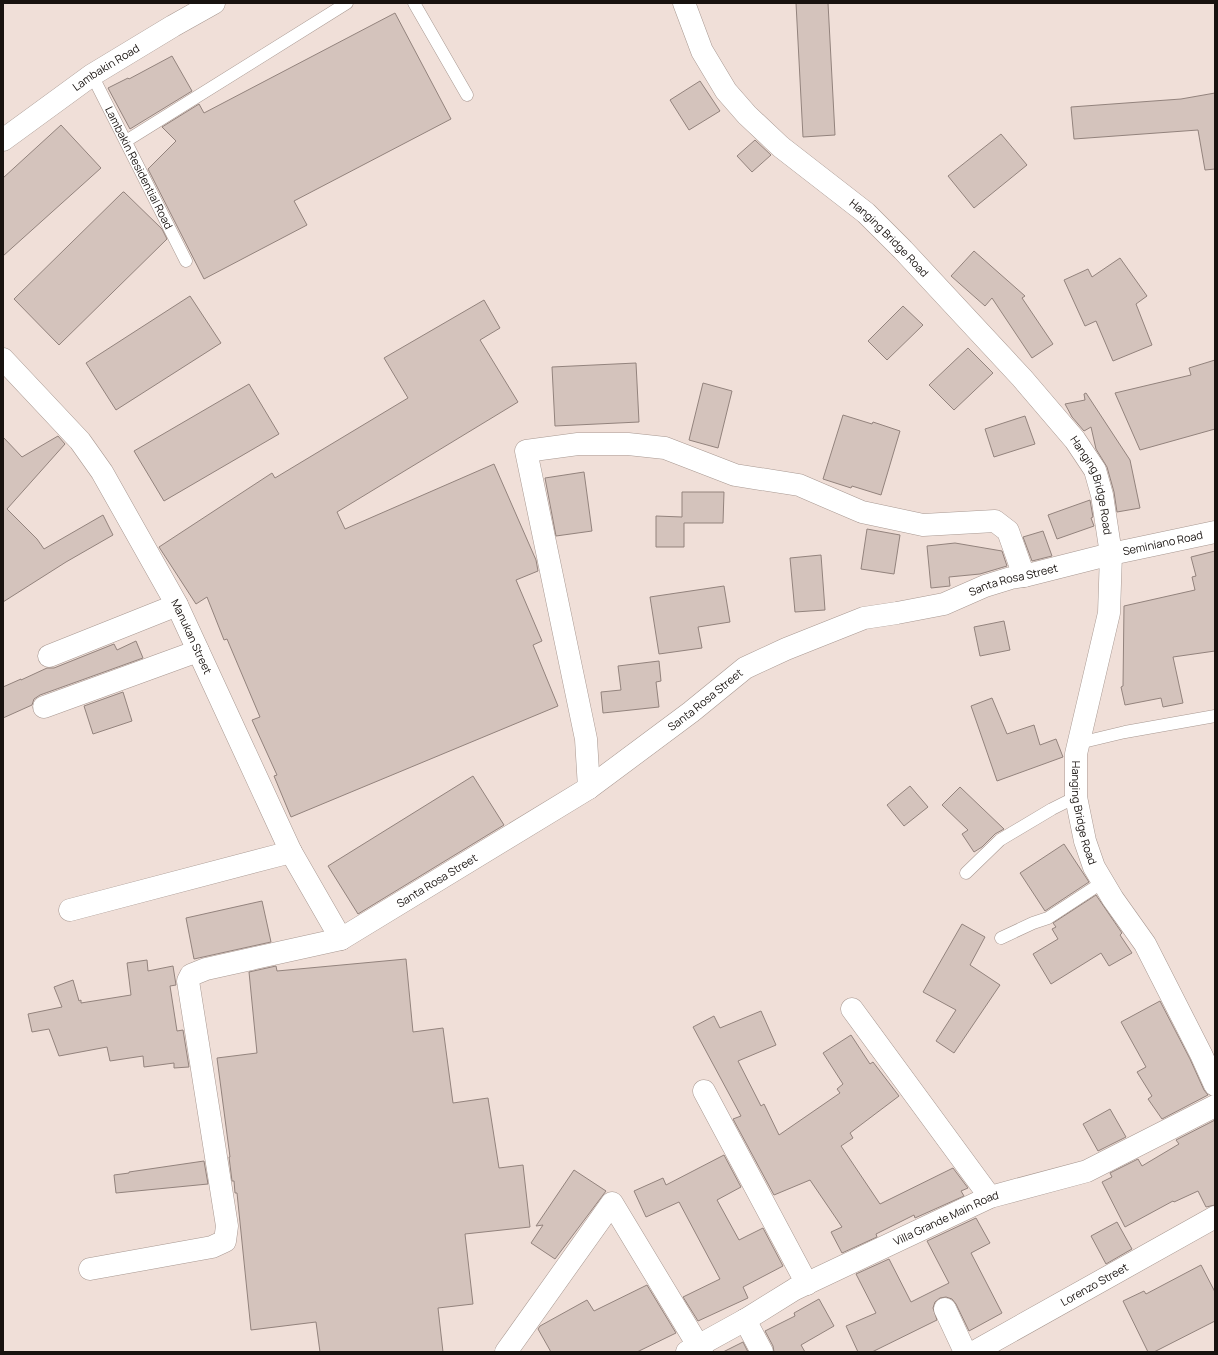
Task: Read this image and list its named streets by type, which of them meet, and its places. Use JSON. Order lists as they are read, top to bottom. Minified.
{"streets":{"street":["Lambakin Road","Hanging Bridge Road","Seminiano Road","Santa Rosa Street","Manukan Street","Villa Grande Main Road","Lorenzo Street"],"lane":["Lambakin Residential Road"]},"crossings":[["Lambakin Road","Lambakin Residential Road"],["Hanging Bridge Road","Seminiano Road"],["Hanging Bridge Road","Santa Rosa Street"],["Seminiano Road","Santa Rosa Street"],["Santa Rosa Street","Manukan Street"]]}
